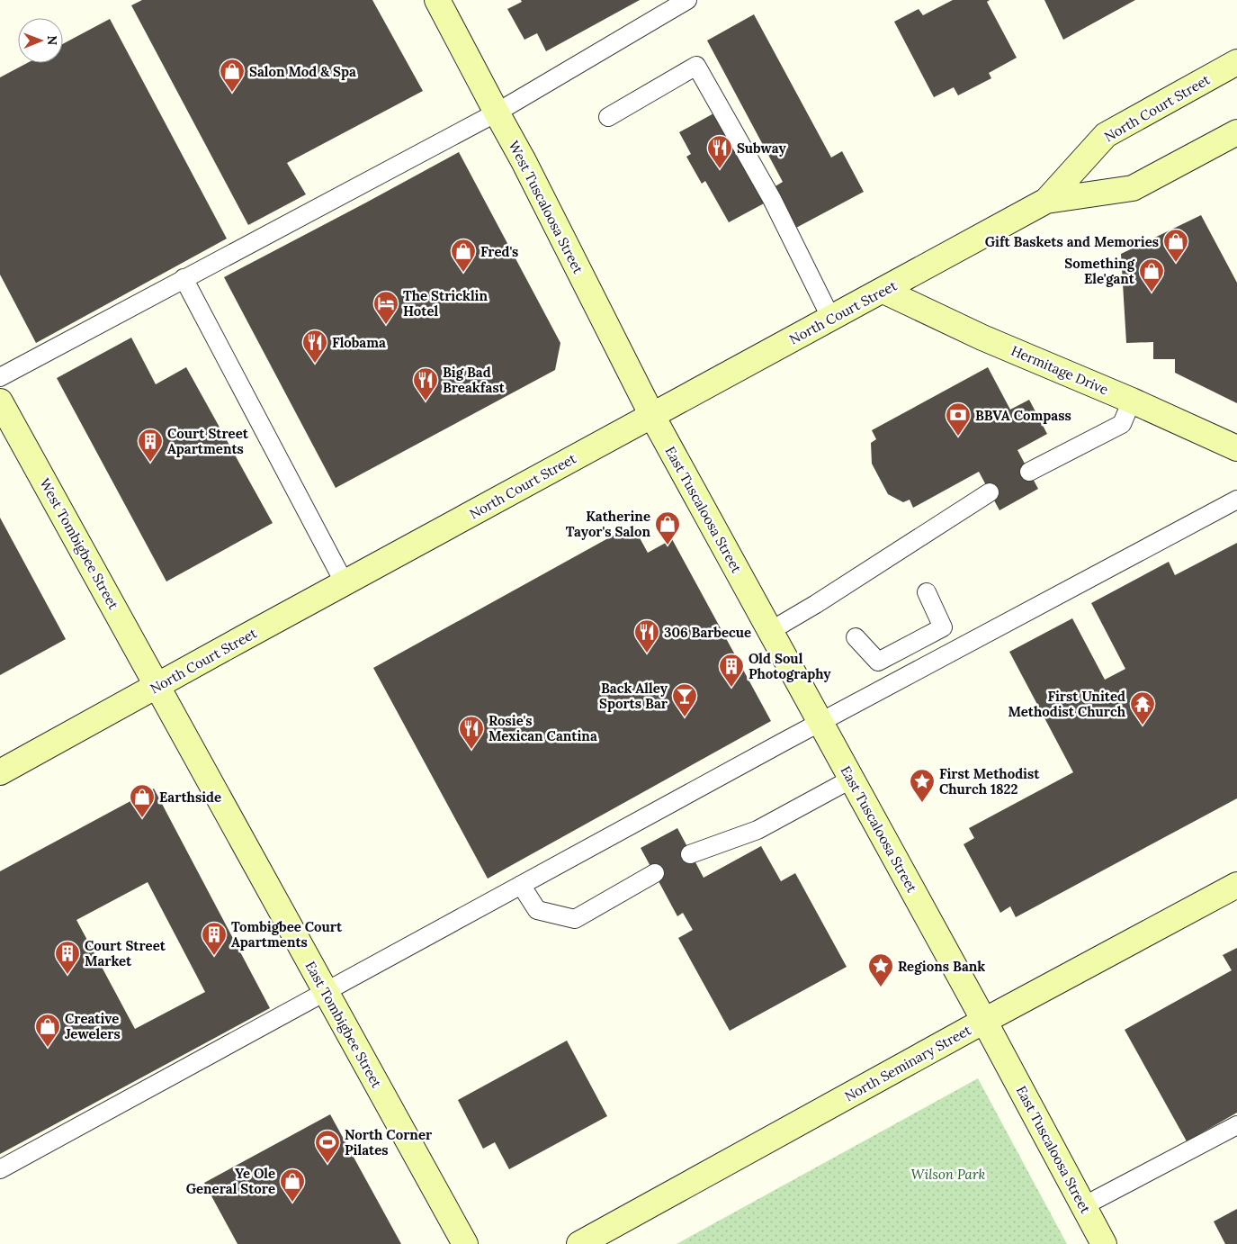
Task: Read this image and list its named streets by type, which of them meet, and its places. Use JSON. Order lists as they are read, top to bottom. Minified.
{"streets":{"street":["North Court Street","West Tuscaloosa Street","Hermitage Drive","East Tuscaloosa Street","West Tombigbee Street","East Tombigbee Street","North Seminary Street"]},"crossings":[["North Court Street","West Tuscaloosa Street"],["North Court Street","Hermitage Drive"],["North Court Street","East Tuscaloosa Street"],["North Court Street","West Tombigbee Street"],["North Court Street","East Tombigbee Street"],["West Tuscaloosa Street","East Tuscaloosa Street"],["East Tuscaloosa Street","North Seminary Street"],["West Tombigbee Street","East Tombigbee Street"]],"parks":["Wilson Park"],"places":{"shop":["Salon Mod & Spa","Gift Baskets and Memories","Fred's","Something Ele'gant","Katherine Tayor's Salon","Earthside","Creative Jewelers","Ye Ole General Store"],"restaurant":["Subway","Flobama","Big Bad Breakfast","306 Barbecue","Rosie's Mexican Cantina"],"hotel":["The Stricklin Hotel"],"bank":["BBVA Compass"],"building":["Court Street Apartments","Old Soul Photography","Tombigbee Court Apartments","Court Street Market"],"bar":["Back Alley Sports Bar"],"temple":["First United Methodist Church"],"place":["First Methodist Church 1822","Regions Bank"],"sports":["North Corner Pilates"]},"north":"right"}
